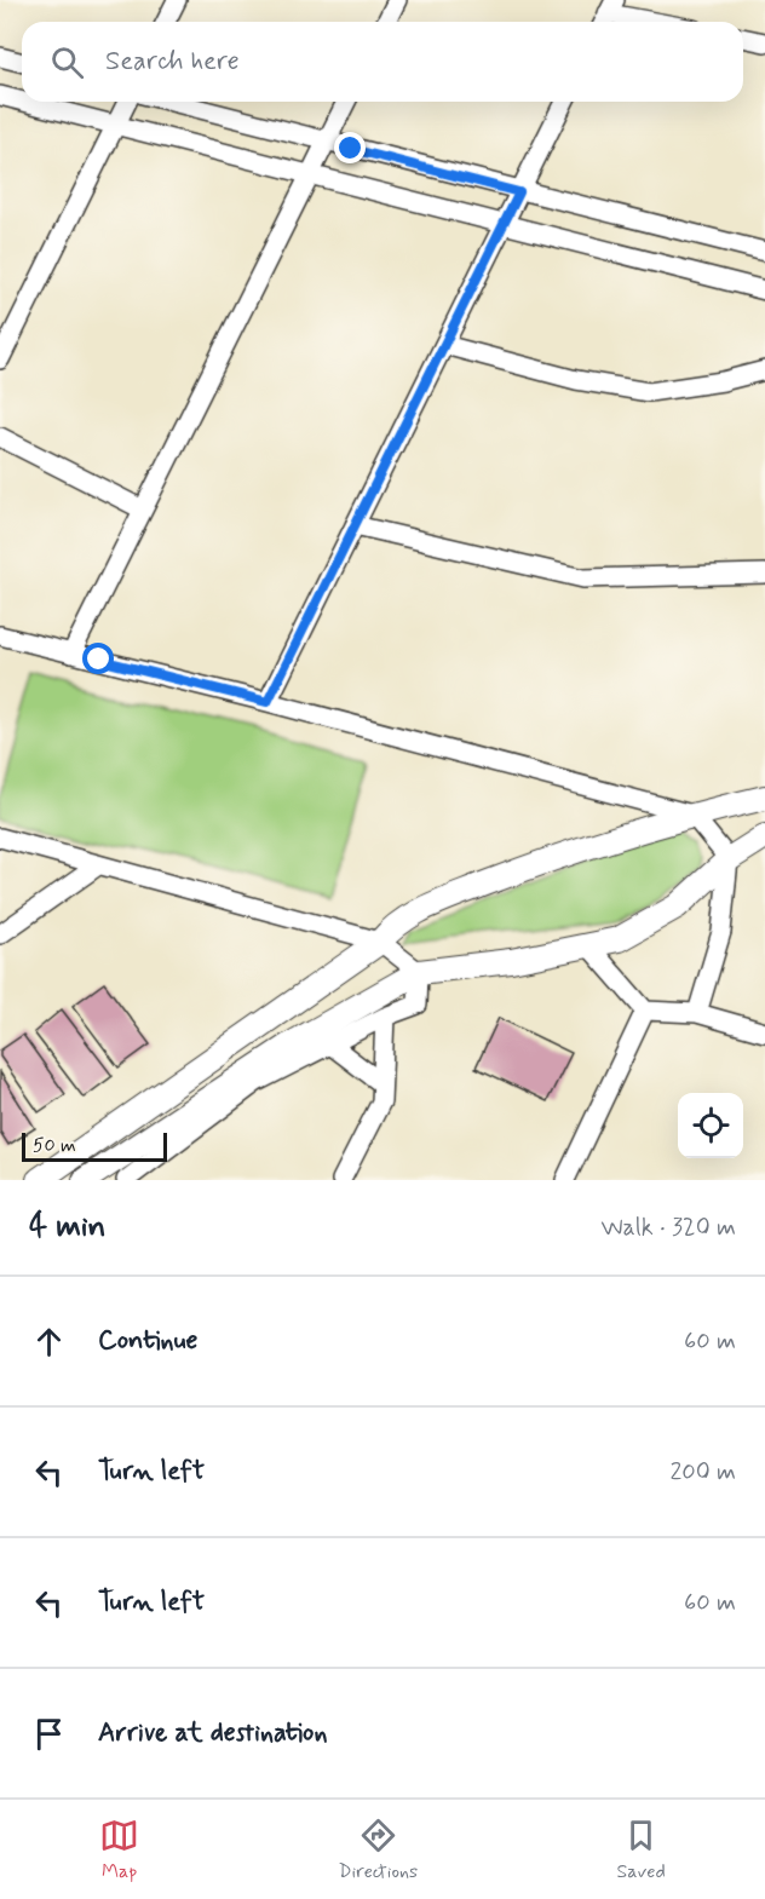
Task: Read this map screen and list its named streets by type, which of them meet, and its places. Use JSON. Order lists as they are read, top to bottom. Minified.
{"scale_bar":"50 m","page":{"search":"Search here","scale":"50 m","heading":["4 min","Walk · 320 m"],"list":[["Continue","60 m"],["Turn left","200 m"],["Turn left","60 m"],"Arrive at destination"],"nav":["Map","Directions","Saved"]}}
